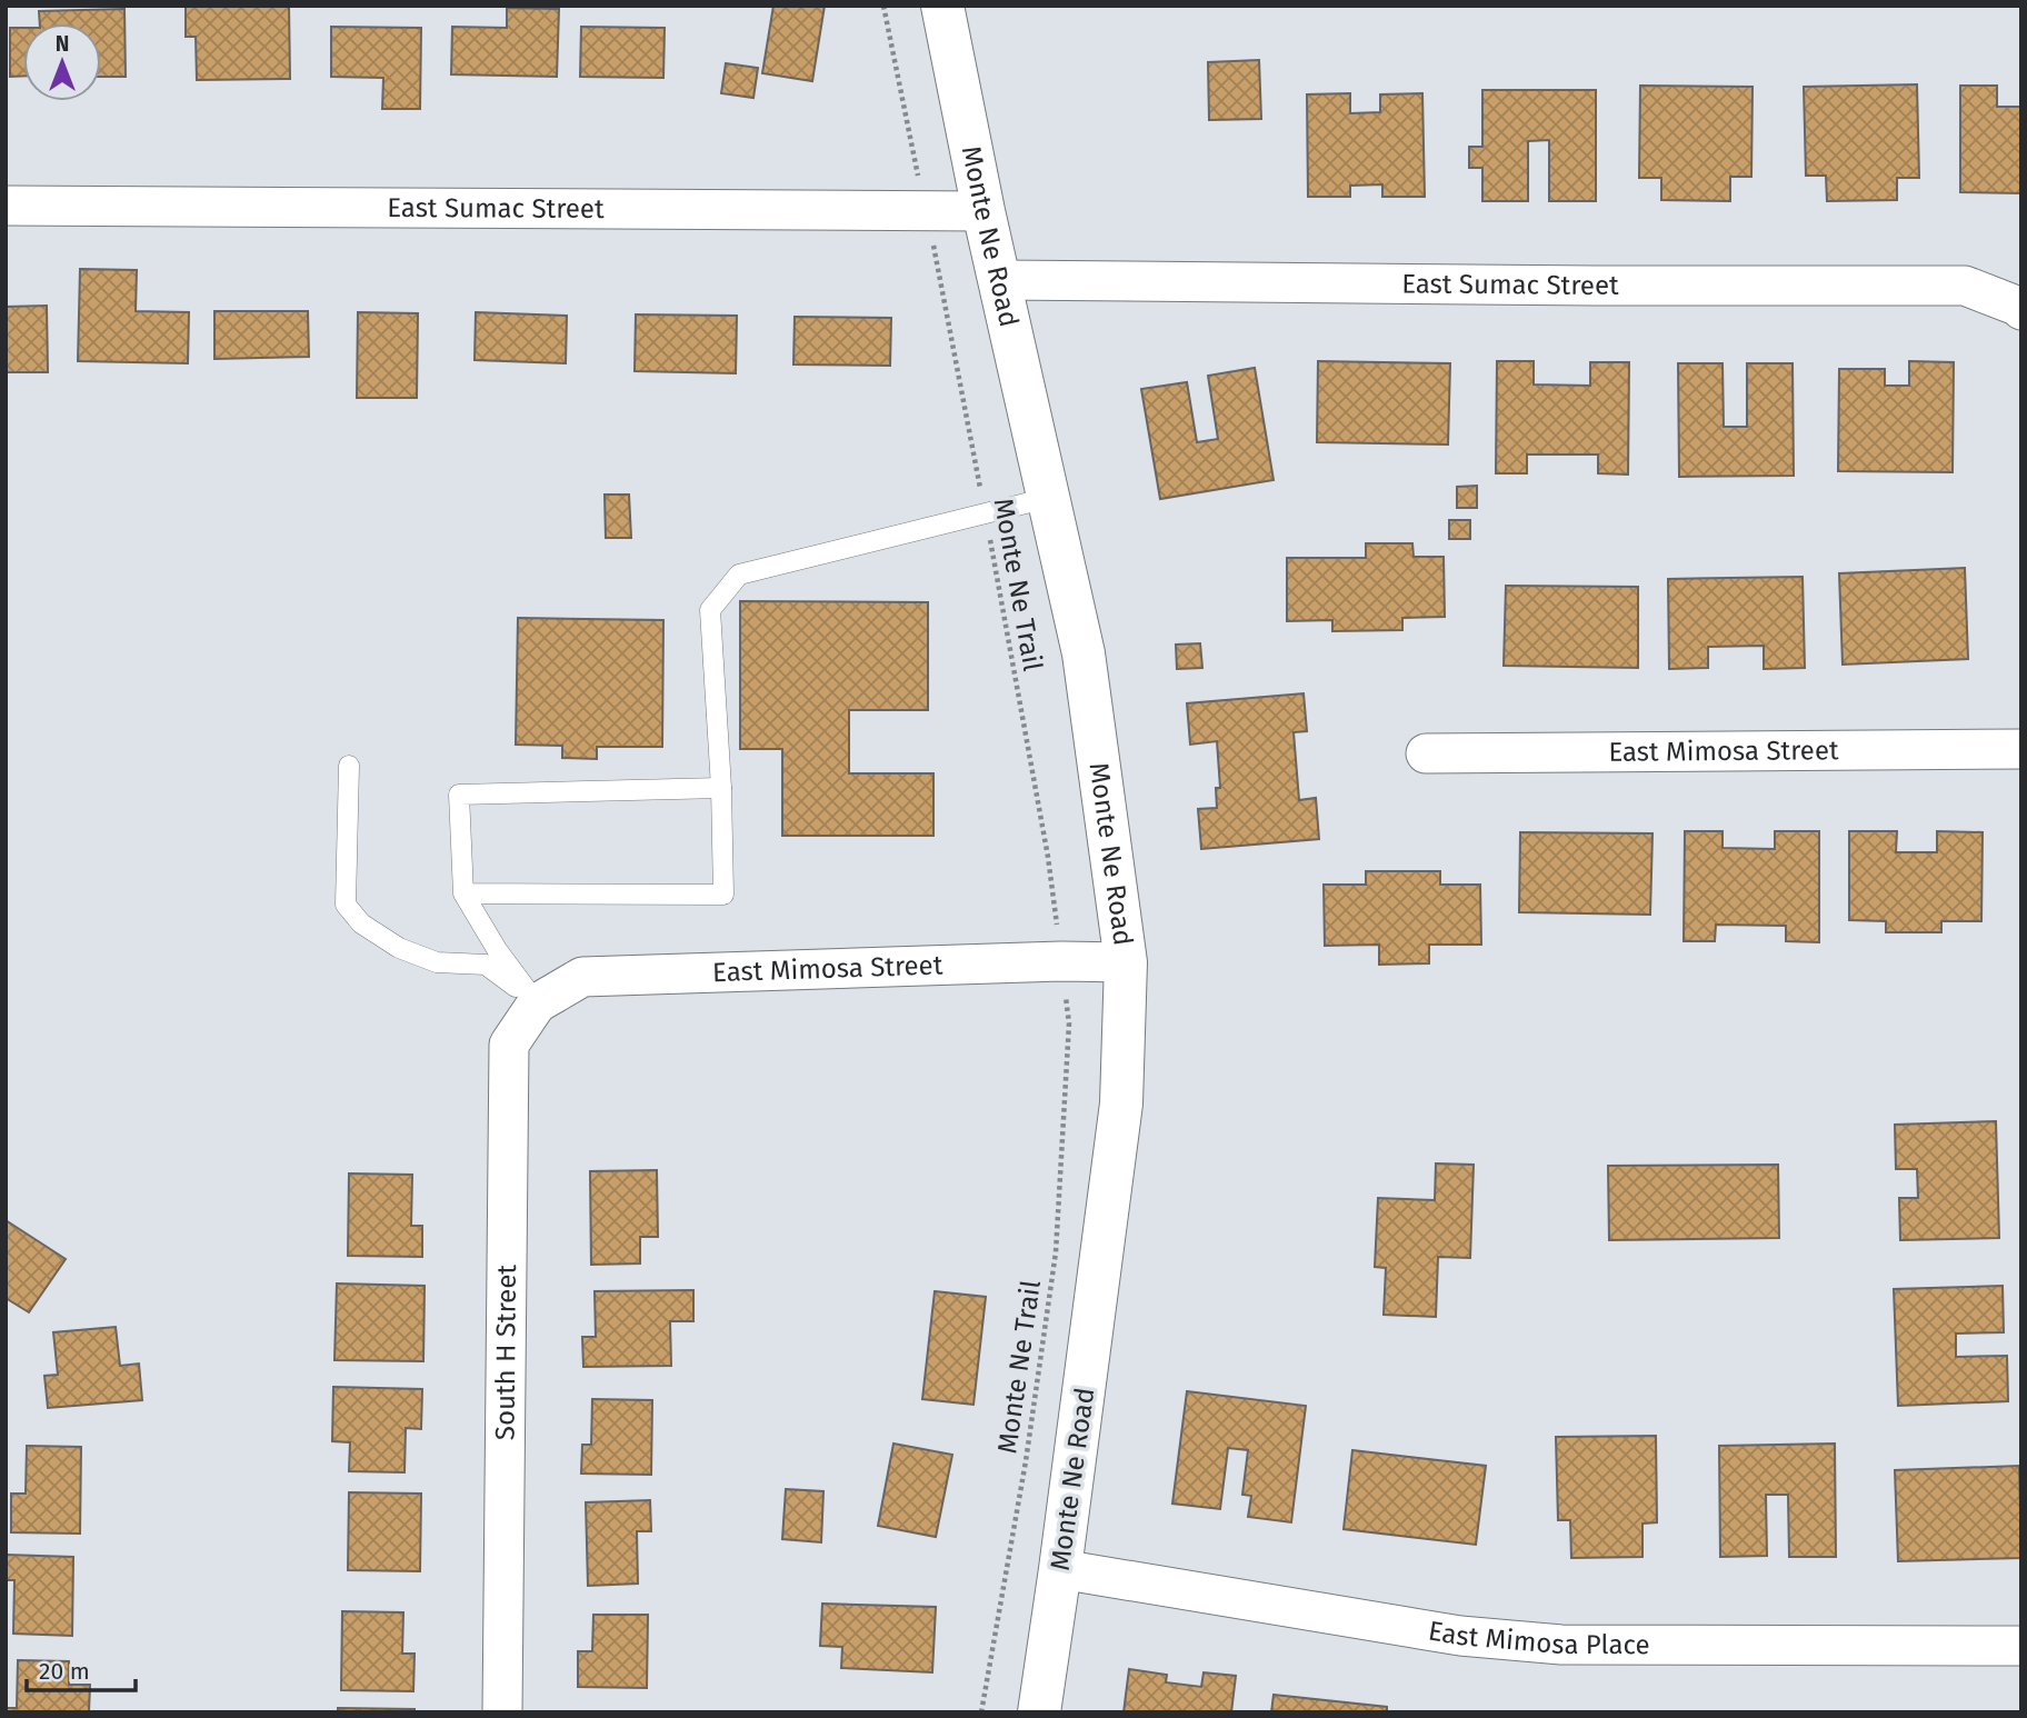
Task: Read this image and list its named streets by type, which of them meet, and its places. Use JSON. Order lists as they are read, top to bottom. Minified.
{"streets":{"street":["East Sumac Street","Monte Ne Road","East Mimosa Street","South H Street","East Mimosa Place"],"path":["Monte Ne Trail"]},"crossings":[["East Sumac Street","Monte Ne Road"],["Monte Ne Road","East Mimosa Street"],["Monte Ne Road","East Mimosa Place"],["East Mimosa Street","South H Street"]],"scale_bar":"20 m","north":"top"}
